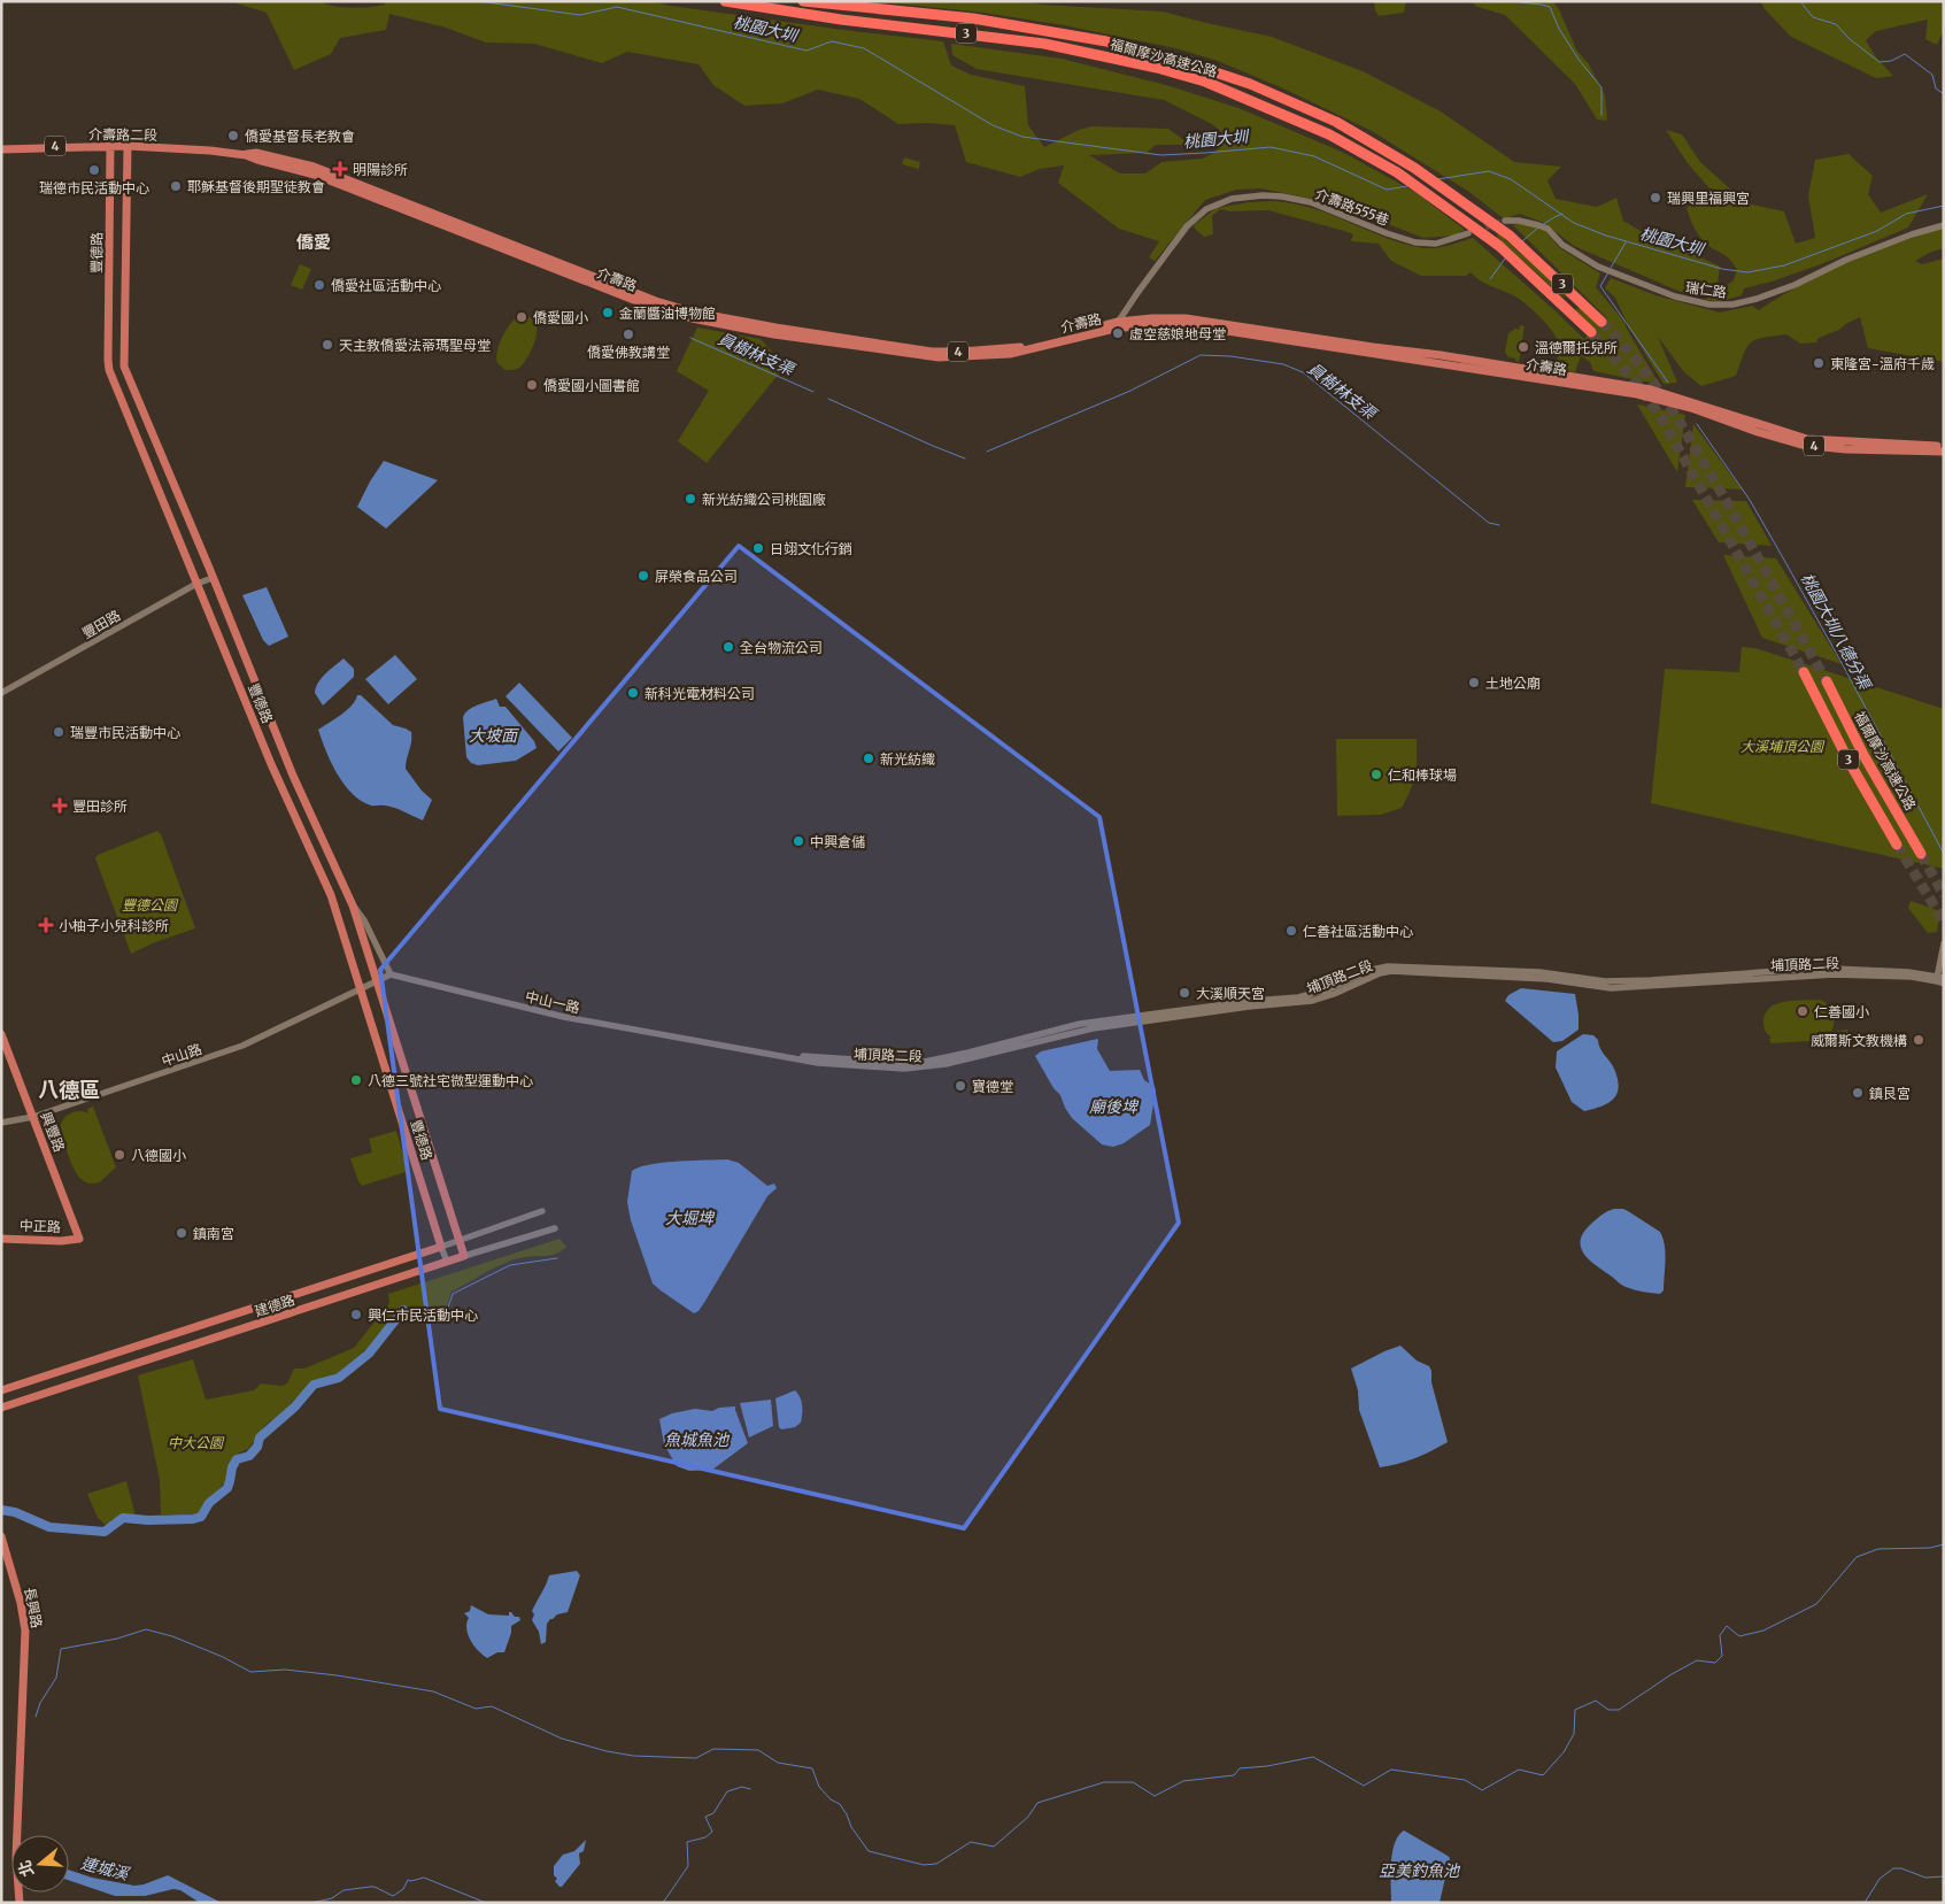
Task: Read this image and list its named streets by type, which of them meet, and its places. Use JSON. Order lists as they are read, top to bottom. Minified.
{"streets":{"highway":["3","福爾摩沙高速公路"],"main road":["介壽路二段","4","豐德路","介壽路","興豐路","中正路","建德路","長興路"],"street":["介壽路555巷","瑞仁路","豐田路","埔頂路二段","中山一路","中山路"]},"crossings":[["介壽路二段","豐德路"],["介壽路二段","介壽路"],["介壽路555巷","介壽路"],["豐德路","豐田路"],["豐德路","中山路"],["豐德路","建德路"],["埔頂路二段","中山一路"],["中山路","興豐路"],["興豐路","中正路"]],"districts":["僑愛","八德區"],"water":["桃園大圳","員樹林支渠","桃園大圳八德分渠","大坡面","廟後埤","大堀埤","魚城魚池","連城溪","亞美釣魚池"],"parks":["大溪埔頂公園","豐德公園","中大公園"],"places":{"other":["僑愛基督長老教會","瑞德市民活動中心","耶穌基督後期聖徒教會","瑞興里福興宮","僑愛社區活動中心","金蘭醬油博物館","僑愛國小","虛空慈娘地母堂","僑愛佛教講堂","天主教僑愛法蒂瑪聖母堂","溫德爾托兒所","東隆宮-溫府千歲","僑愛國小圖書館","新光紡織公司桃園廠","日翊文化行銷","屏榮食品公司","全台物流公司","土地公廟","新科光電材料公司","瑞豐市民活動中心","新光紡織","仁和棒球場","中興倉儲","仁善社區活動中心","大溪順天宮","仁善國小","威爾斯文教機構","八德三號社宅微型運動中心","寶德堂","鎮艮宮","八德國小","鎮南宮","興仁市民活動中心"],"health":["明陽診所","豐田診所","小柚子小兒科診所"]},"north":"left"}
